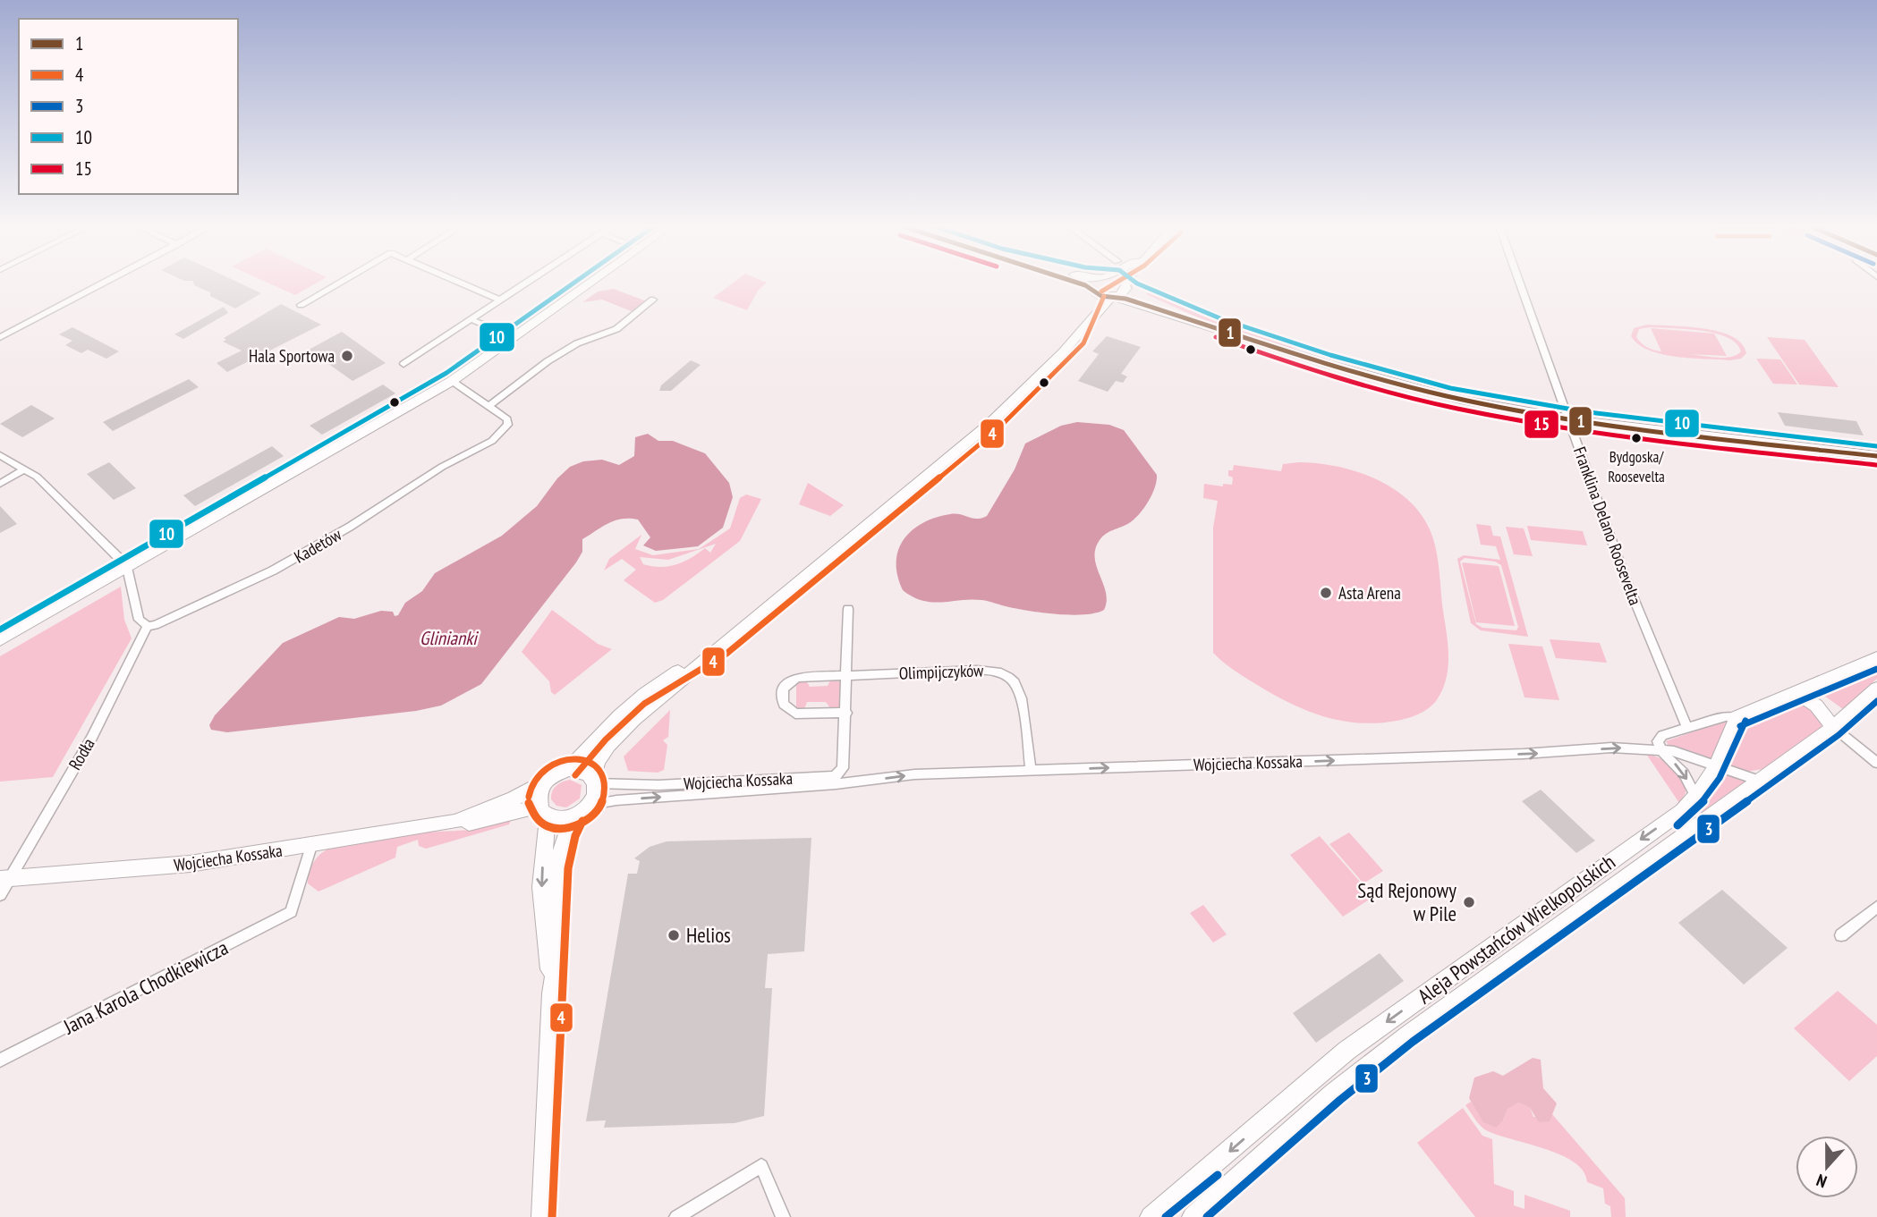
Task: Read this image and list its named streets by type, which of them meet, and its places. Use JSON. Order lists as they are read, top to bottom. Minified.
{"streets":{"street":["Franklina Delano Roosevelta","Kadetów","Olimpijczyków","Rodła","Wojciecha Kossaka","Aleja Powstańców Wielkopolskich","Jana Karola Chodkiewicza"]},"crossings":[["Kadetów","Rodła"],["Olimpijczyków","Wojciecha Kossaka"],["Rodła","Wojciecha Kossaka"],["Wojciecha Kossaka","Aleja Powstańców Wielkopolskich"],["Wojciecha Kossaka","Jana Karola Chodkiewicza"]],"one_way":["Wojciecha Kossaka"],"water":["Glinianki"],"places":["Hala Sportowa","Bydgoska/ Roosevelta","Asta Arena","Sąd Rejonowy w Pile","Helios"],"lines":["transit line 1","transit line 4","transit line 10","transit line 15","transit line 3"],"legend":["1","4","3","10","15"],"north":"bottom"}
